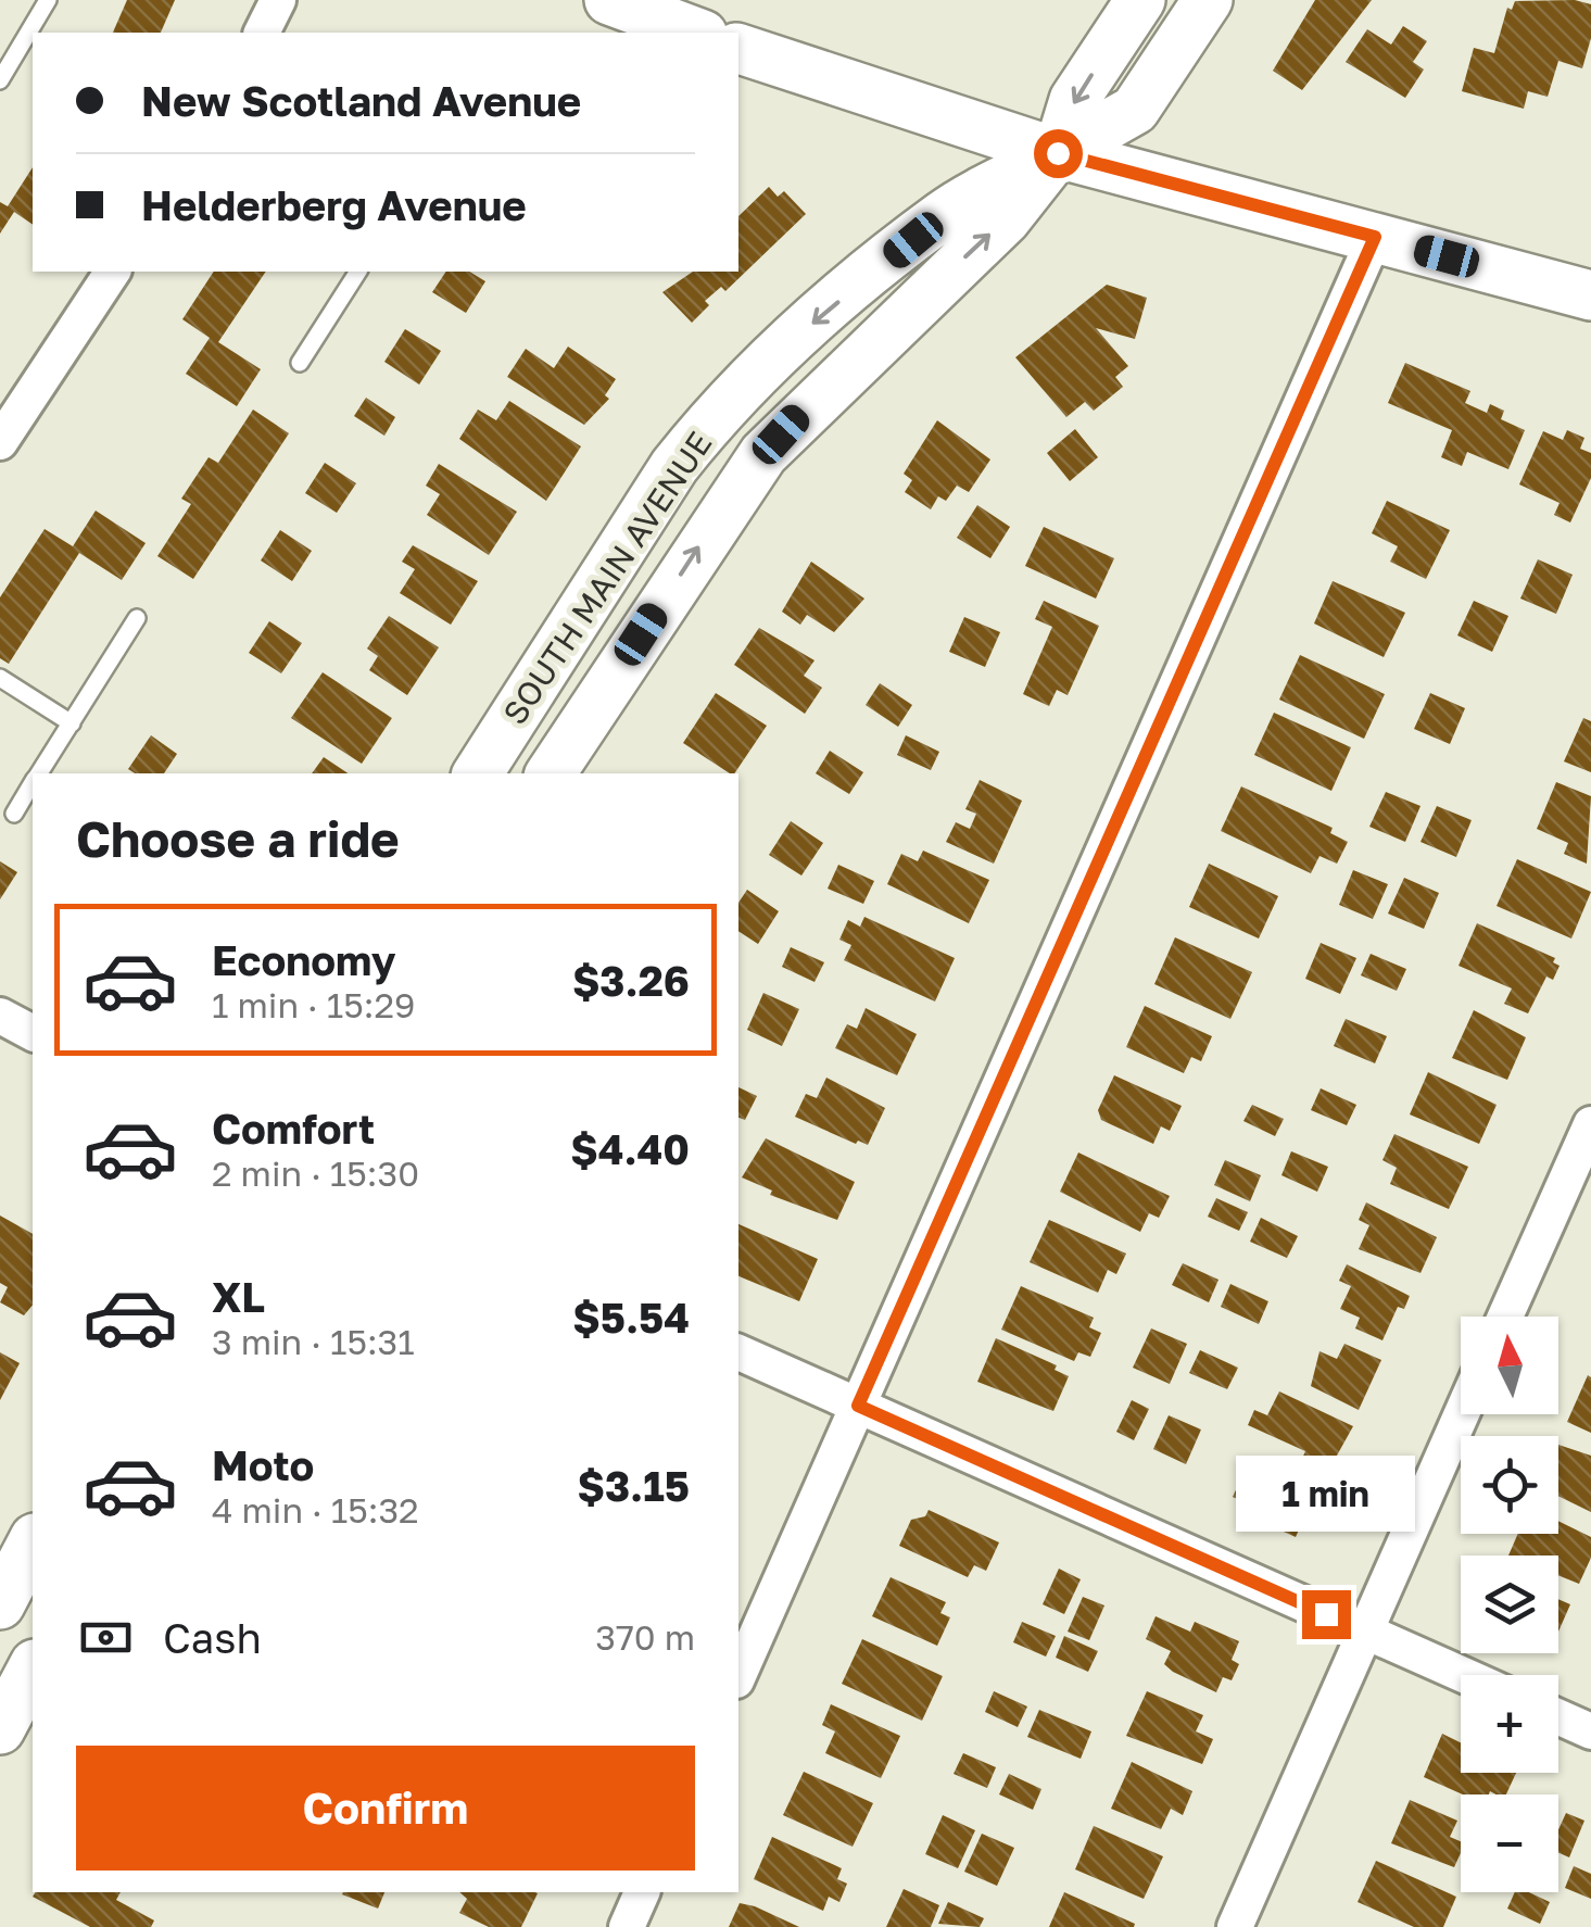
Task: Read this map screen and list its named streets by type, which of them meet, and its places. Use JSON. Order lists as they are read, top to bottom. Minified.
{"streets":{"street":["SOUTH MAIN AVENUE"]},"north":"top","page":{"banner":["New Scotland Avenue","Helderberg Avenue"],"heading":"Choose a ride","list":[{"name":"Economy","note":"1 min · 15:29","value":"$3.26"},{"name":"Comfort","note":"2 min · 15:30","value":"$4.40"},{"name":"XL","note":"3 min · 15:31","value":"$5.54"},{"name":"Moto","note":"4 min · 15:32","value":"$3.15"}],"map_buttons":["+","−"],"bubble":"1 min","pay":["Cash","370 m"],"buttons":"Confirm"}}
